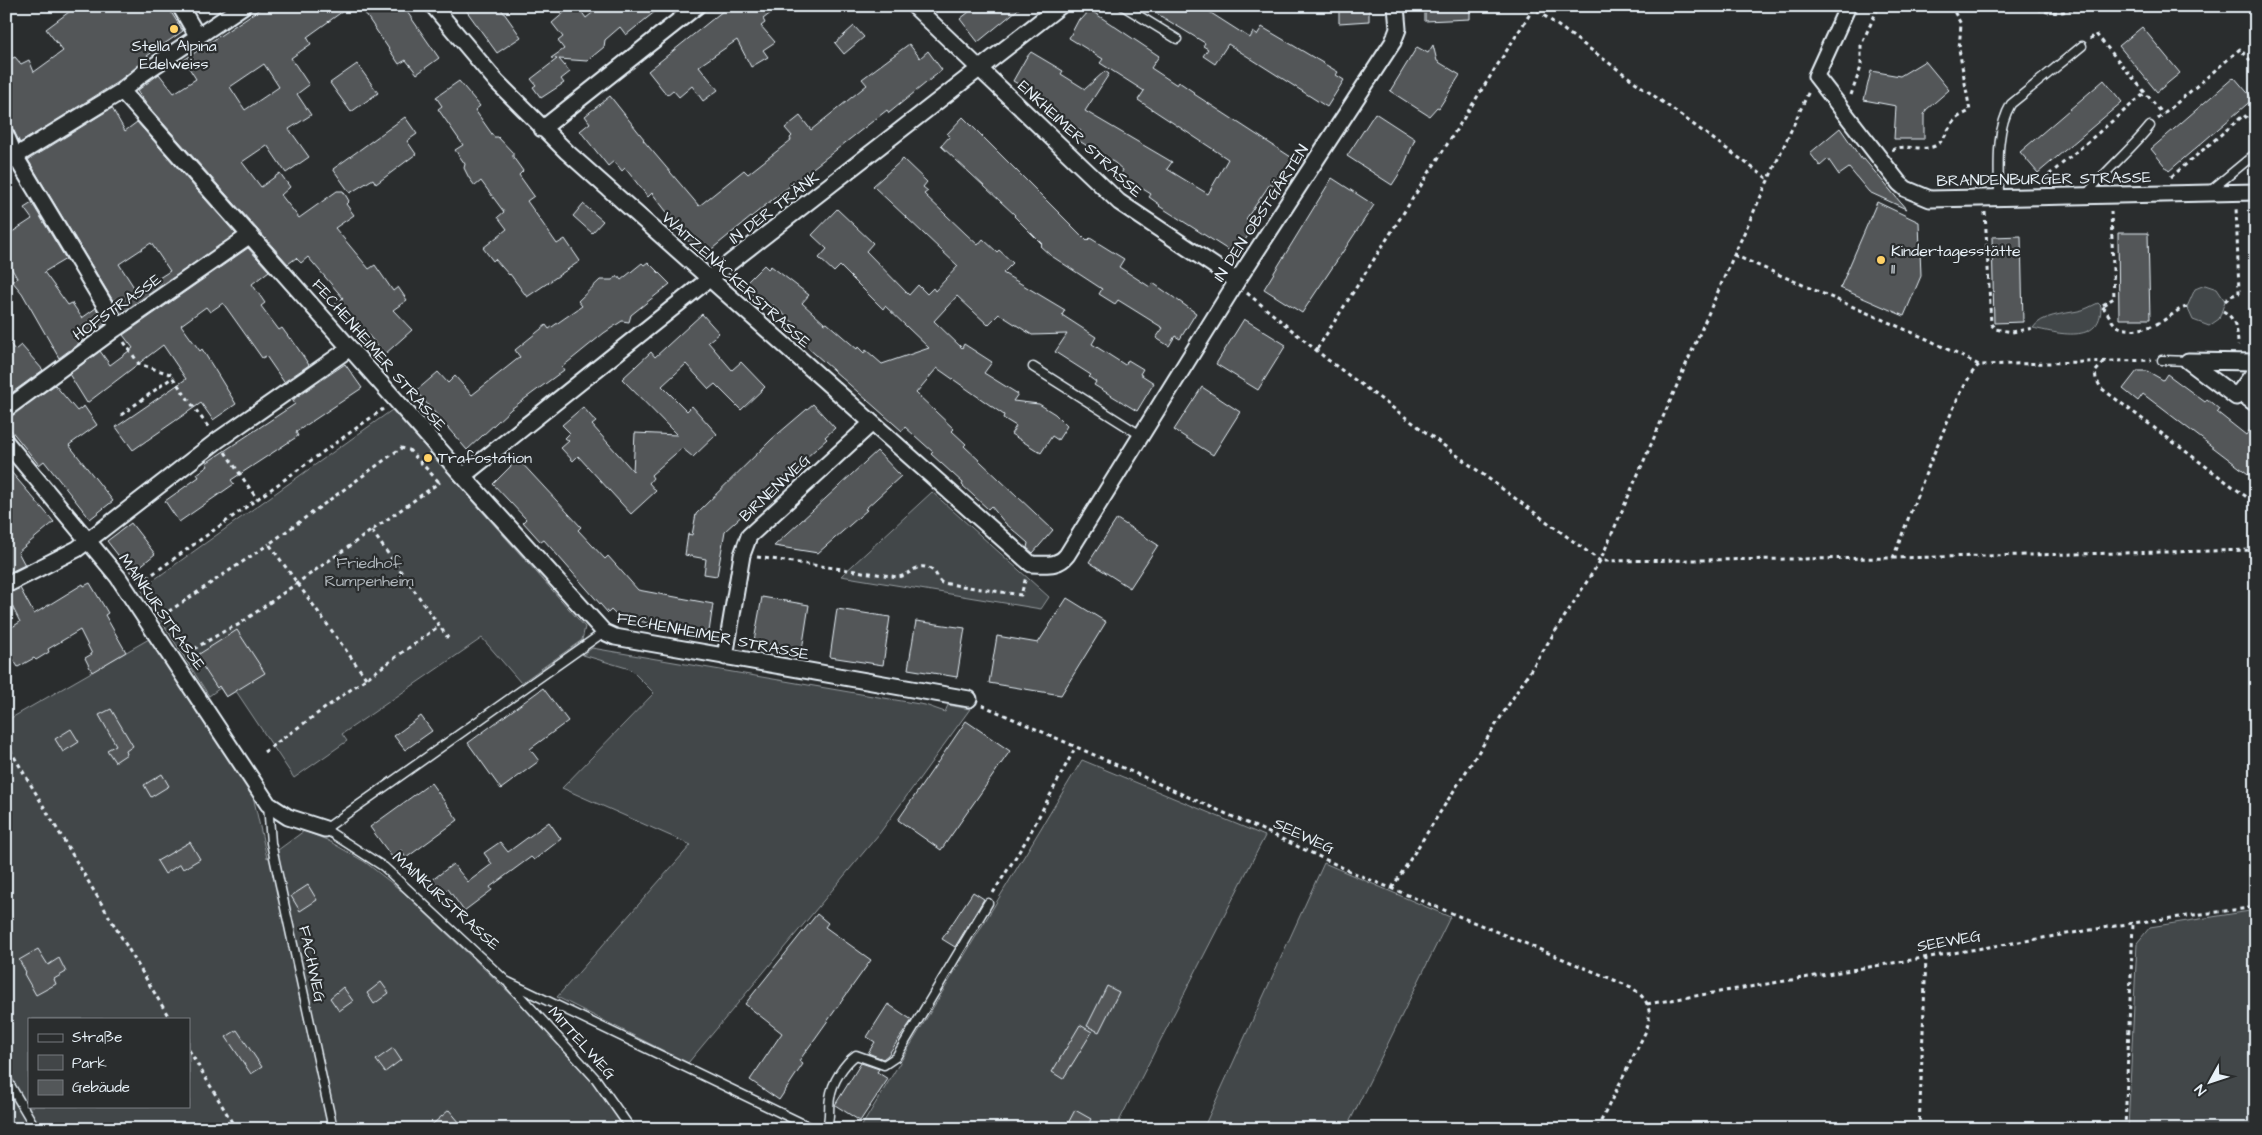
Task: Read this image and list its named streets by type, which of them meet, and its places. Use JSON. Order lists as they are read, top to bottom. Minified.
{"streets":{"street":["ENKHEIMER STRASSE","BRANDENBURGER STRASSE","IN DER TRÄNK","IN DEN OBSTGÄRTEN","WAITZENÄCKERSTRASSE","HOFSTRASSE","FECHENHEIMER STRASSE","BIRNENWEG","MAINKURSTRASSE"],"lane":["FACHWEG","MITTELWEG"],"path":["SEEWEG"]},"crossings":[["ENKHEIMER STRASSE","IN DER TRÄNK"],["ENKHEIMER STRASSE","IN DEN OBSTGÄRTEN"],["IN DER TRÄNK","WAITZENÄCKERSTRASSE"],["IN DER TRÄNK","FECHENHEIMER STRASSE"],["IN DEN OBSTGÄRTEN","WAITZENÄCKERSTRASSE"],["WAITZENÄCKERSTRASSE","BIRNENWEG"],["HOFSTRASSE","FECHENHEIMER STRASSE"],["FECHENHEIMER STRASSE","BIRNENWEG"],["FECHENHEIMER STRASSE","SEEWEG"],["MAINKURSTRASSE","FACHWEG"],["MAINKURSTRASSE","MITTELWEG"]],"parks":["Friedhof Rumpenheim"],"places":["Stella Alpina Edelweiss","Kindertagesstätte 11","Trafostation"],"legend":["Straße","Park","Gebäude"],"north":"bottom left"}
